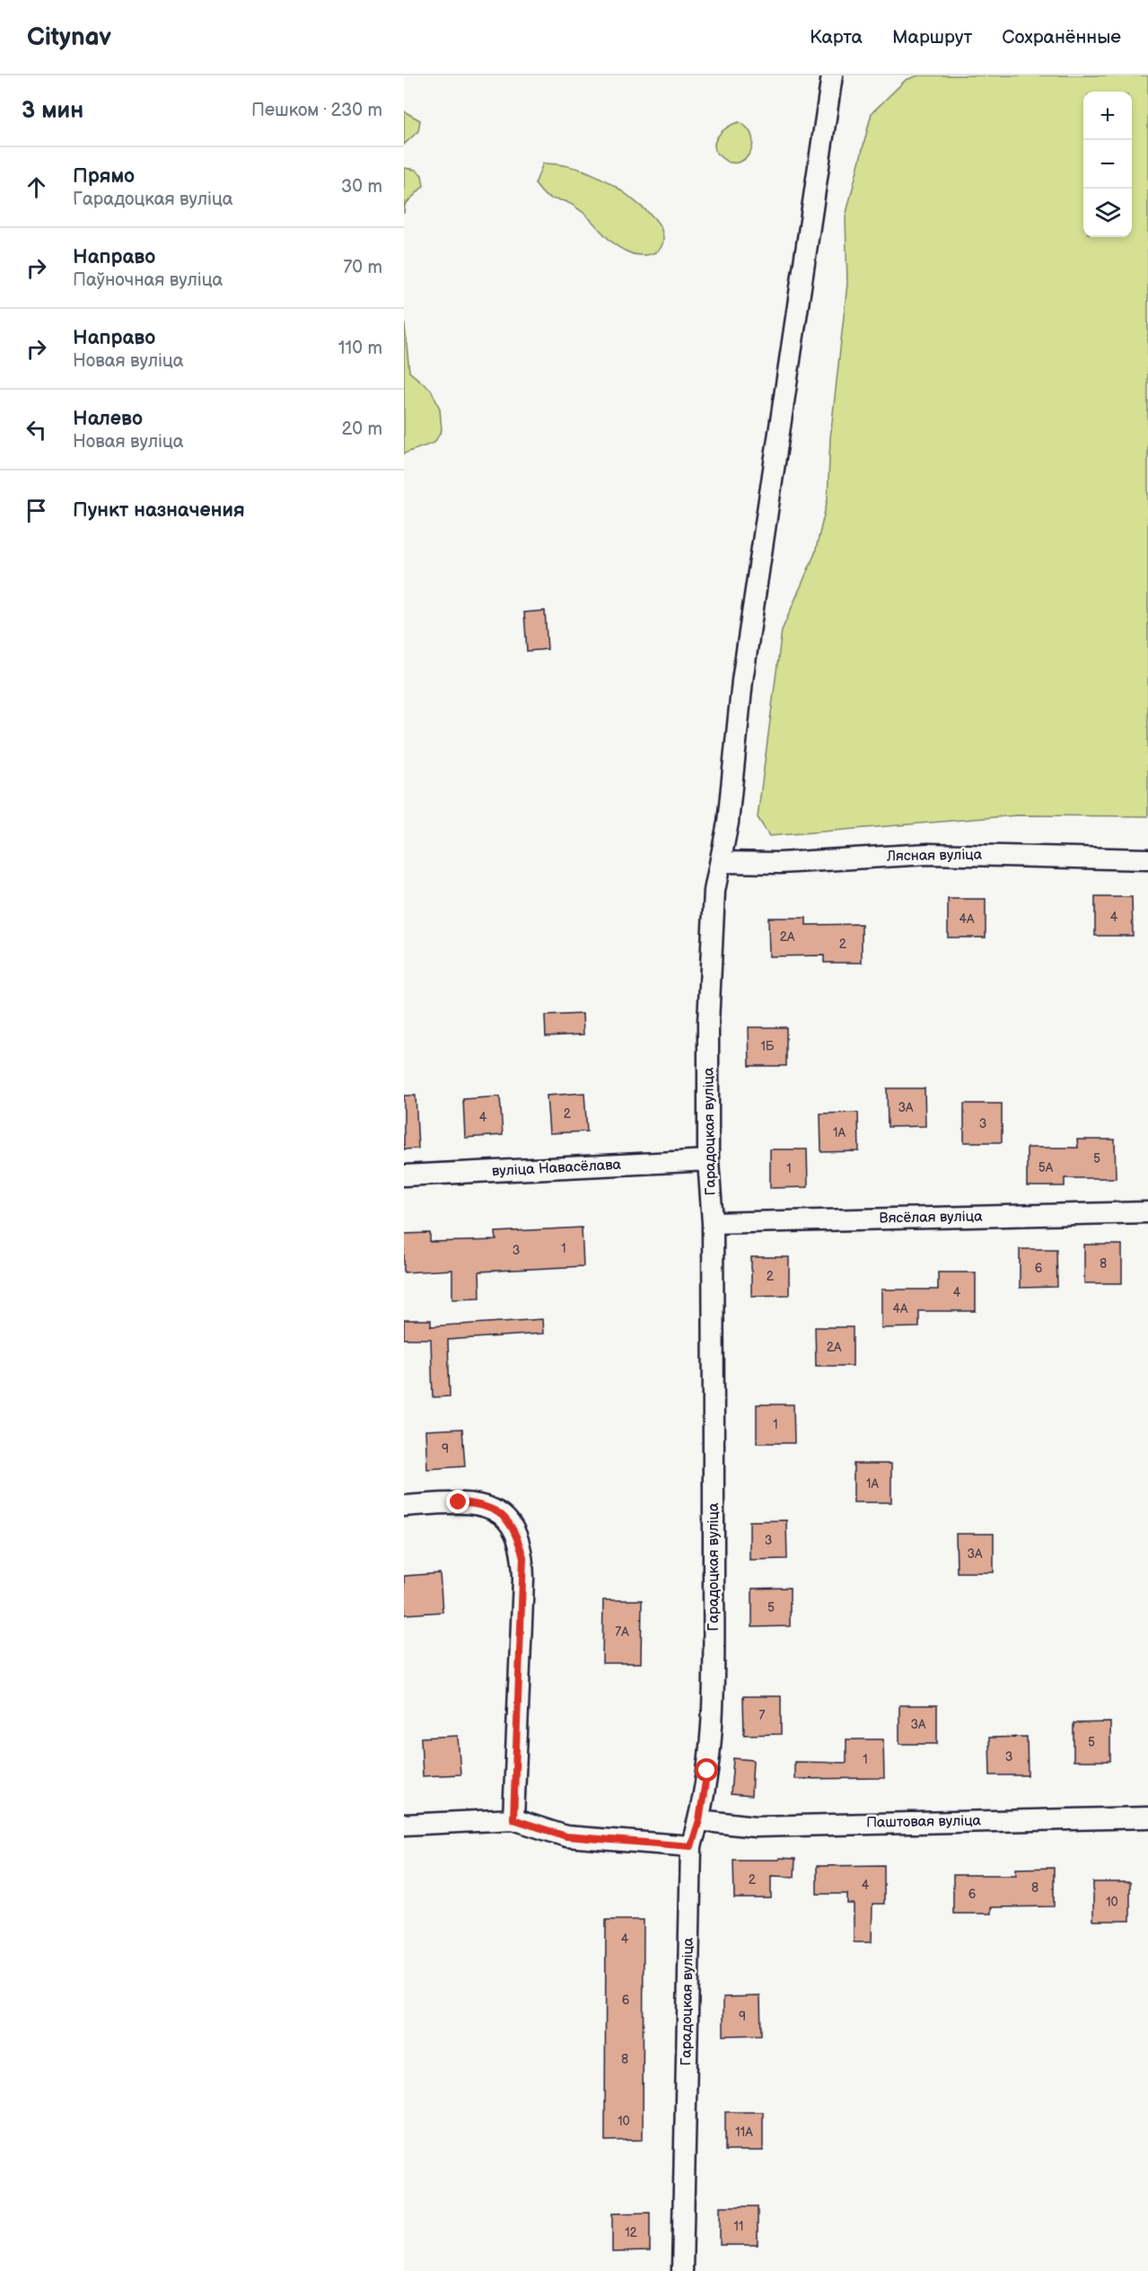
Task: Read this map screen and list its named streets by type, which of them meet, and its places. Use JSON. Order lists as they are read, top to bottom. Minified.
{"streets":{"street":["Лясная вуліца","Гарадоцкая вуліца","вуліца Навасёлава","Вясёлая вуліца","Паштовая вуліца"]},"crossings":[["Лясная вуліца","Гарадоцкая вуліца"],["Гарадоцкая вуліца","вуліца Навасёлава"],["Гарадоцкая вуліца","Вясёлая вуліца"],["Гарадоцкая вуліца","Паштовая вуліца"]],"house_numbers":["4","4А","2А","2","1Б","3А","2","4","3","1А","5","5А","1","1","3","8","6","2","4","4А","2А","1","9","1А","3","3А","5","7А","7","3А","5","3","1","2","4","8","6","10","4","6","9","8","10","11А","11","12"],"page":{"header":"Citynav","nav":["Карта","Маршрут","Сохранённые"],"heading":["3 мин","Пешком · 230 m"],"map_buttons":["+","−"],"list":[["Прямо","Гарадоцкая вуліца","30 m"],["Направо","Паўночная вуліца","70 m"],["Направо","Новая вуліца","110 m"],["Налево","Новая вуліца","20 m"],"Пункт назначения"]}}
